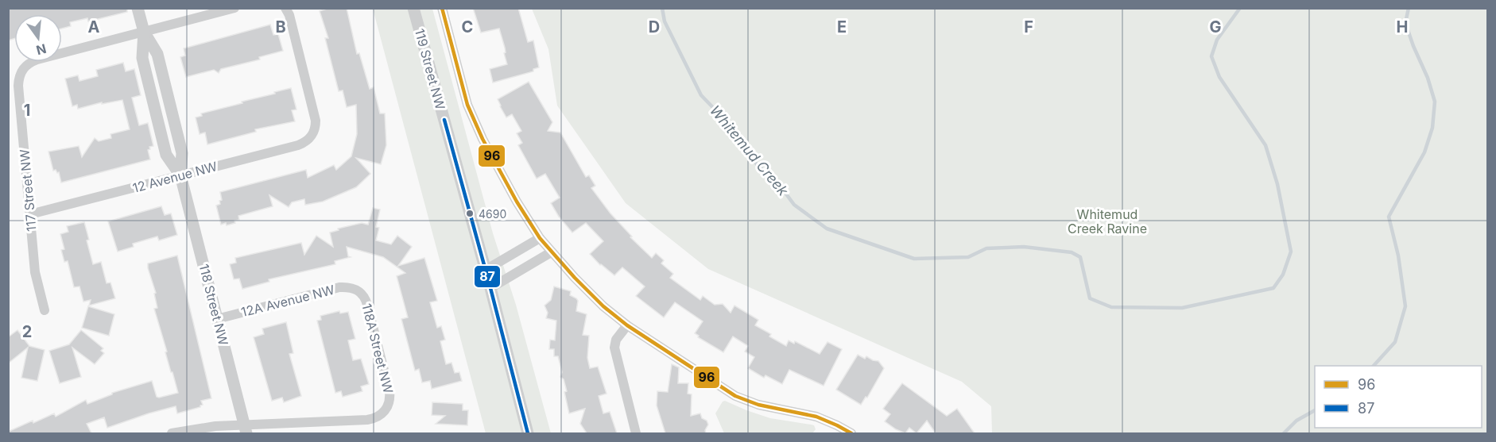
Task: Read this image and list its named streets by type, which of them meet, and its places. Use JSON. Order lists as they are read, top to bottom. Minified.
{"streets":{"street":["119 Street NW","12 Avenue NW","117 Street NW","12A Avenue NW","118 Street NW","118A Street NW"]},"crossings":[["12 Avenue NW","117 Street NW"],["12 Avenue NW","118 Street NW"],["117 Street NW","118 Street NW"],["12A Avenue NW","118 Street NW"],["12A Avenue NW","118A Street NW"],["118 Street NW","118A Street NW"]],"water":["Whitemud Creek"],"parks":["Whitemud Creek Ravine"],"places":["4690"],"lines":["transit line 96","transit line 87"],"legend":["96","87"],"north":"bottom","grid":{"columns":["A","B","C","D","E","F","G","H"],"rows":["1","2"]}}
